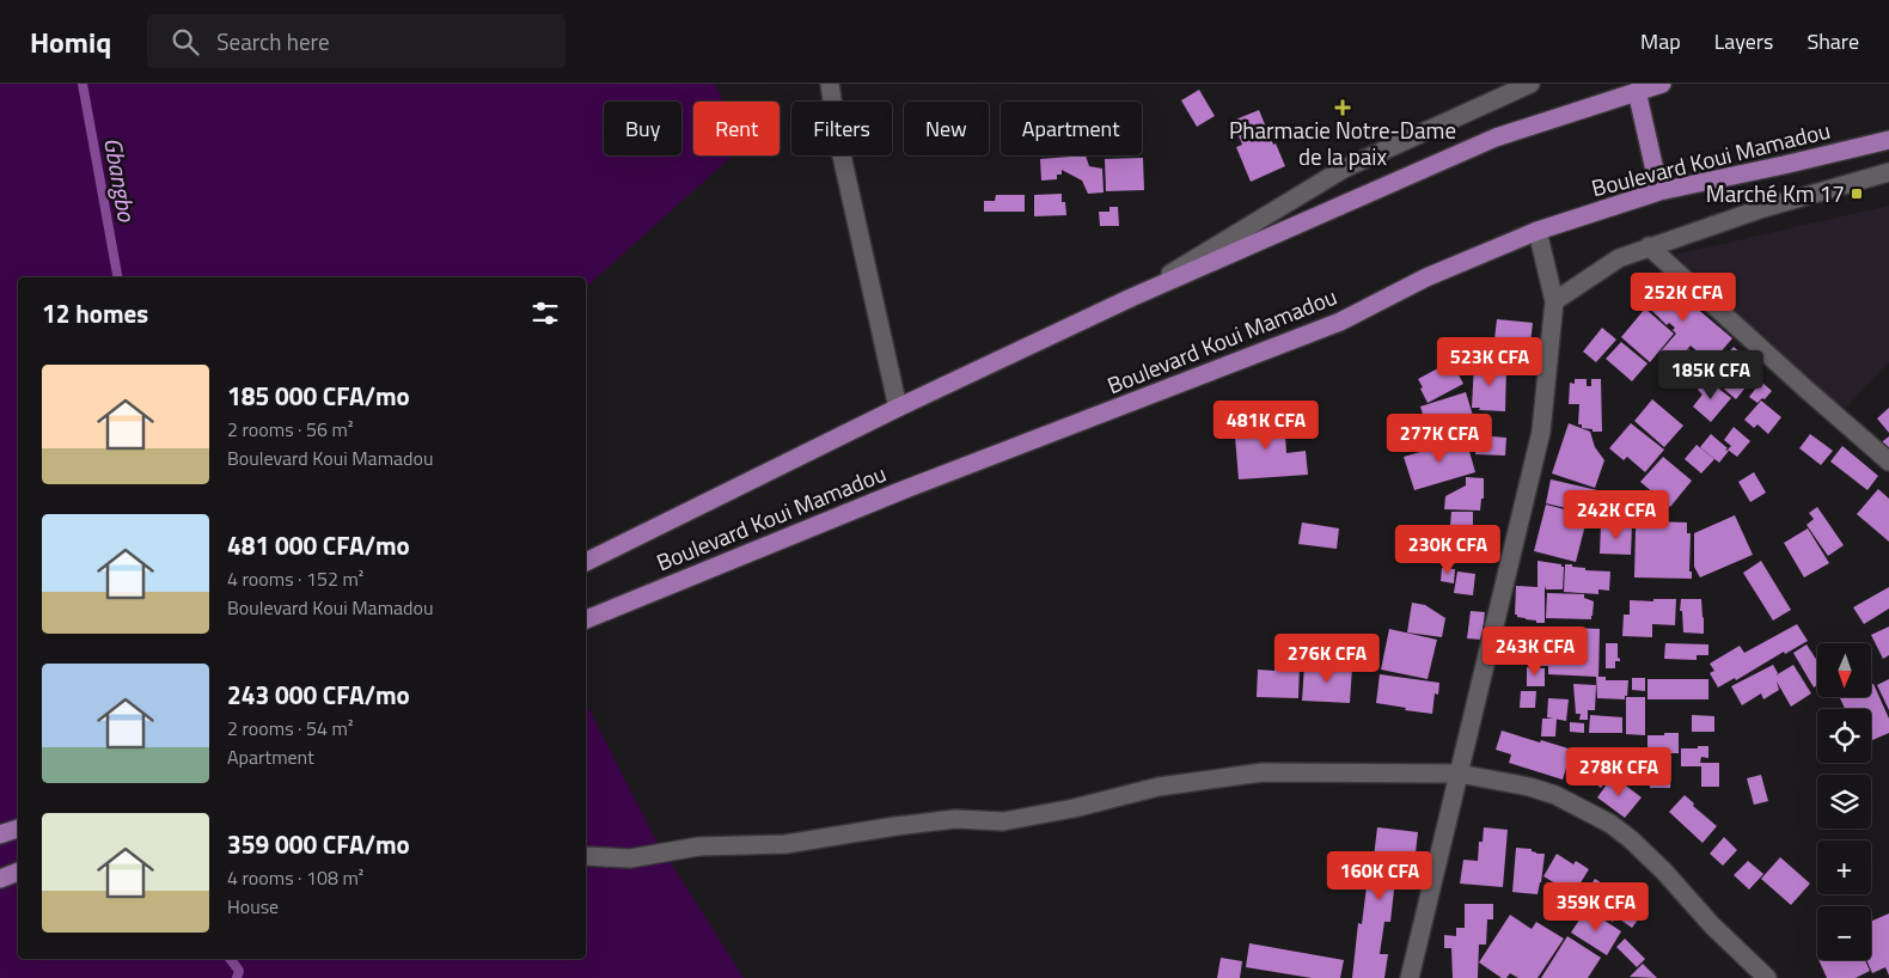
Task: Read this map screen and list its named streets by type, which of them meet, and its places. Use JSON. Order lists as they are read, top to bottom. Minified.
{"streets":{"main road":["Boulevard Koui Mamadou"]},"water":["Gbangbo"],"places":{"health":["Pharmacie Notre-Dame de la paix"],"transit":["Marché Km 17"]},"north":"bottom","page":{"header":"Homiq","search":"Search here","nav":["Map","Layers","Share"],"chip":["Buy","Rent","Filters","New","Apartment"],"price":["252K CFA","523K CFA","185K CFA","481K CFA","277K CFA","242K CFA","230K CFA","243K CFA","276K CFA","278K CFA","160K CFA","359K CFA"],"heading":"12 homes","list":[{"name":"185 000 CFA/mo","note":"2 rooms · 56 m² · Boulevard Koui Mamadou"},{"name":"481 000 CFA/mo","note":"4 rooms · 152 m² · Boulevard Koui Mamadou"},{"name":"243 000 CFA/mo","note":"2 rooms · 54 m² · Apartment"},{"name":"359 000 CFA/mo","note":"4 rooms · 108 m² · House"}],"map_buttons":["+","−"]}}
